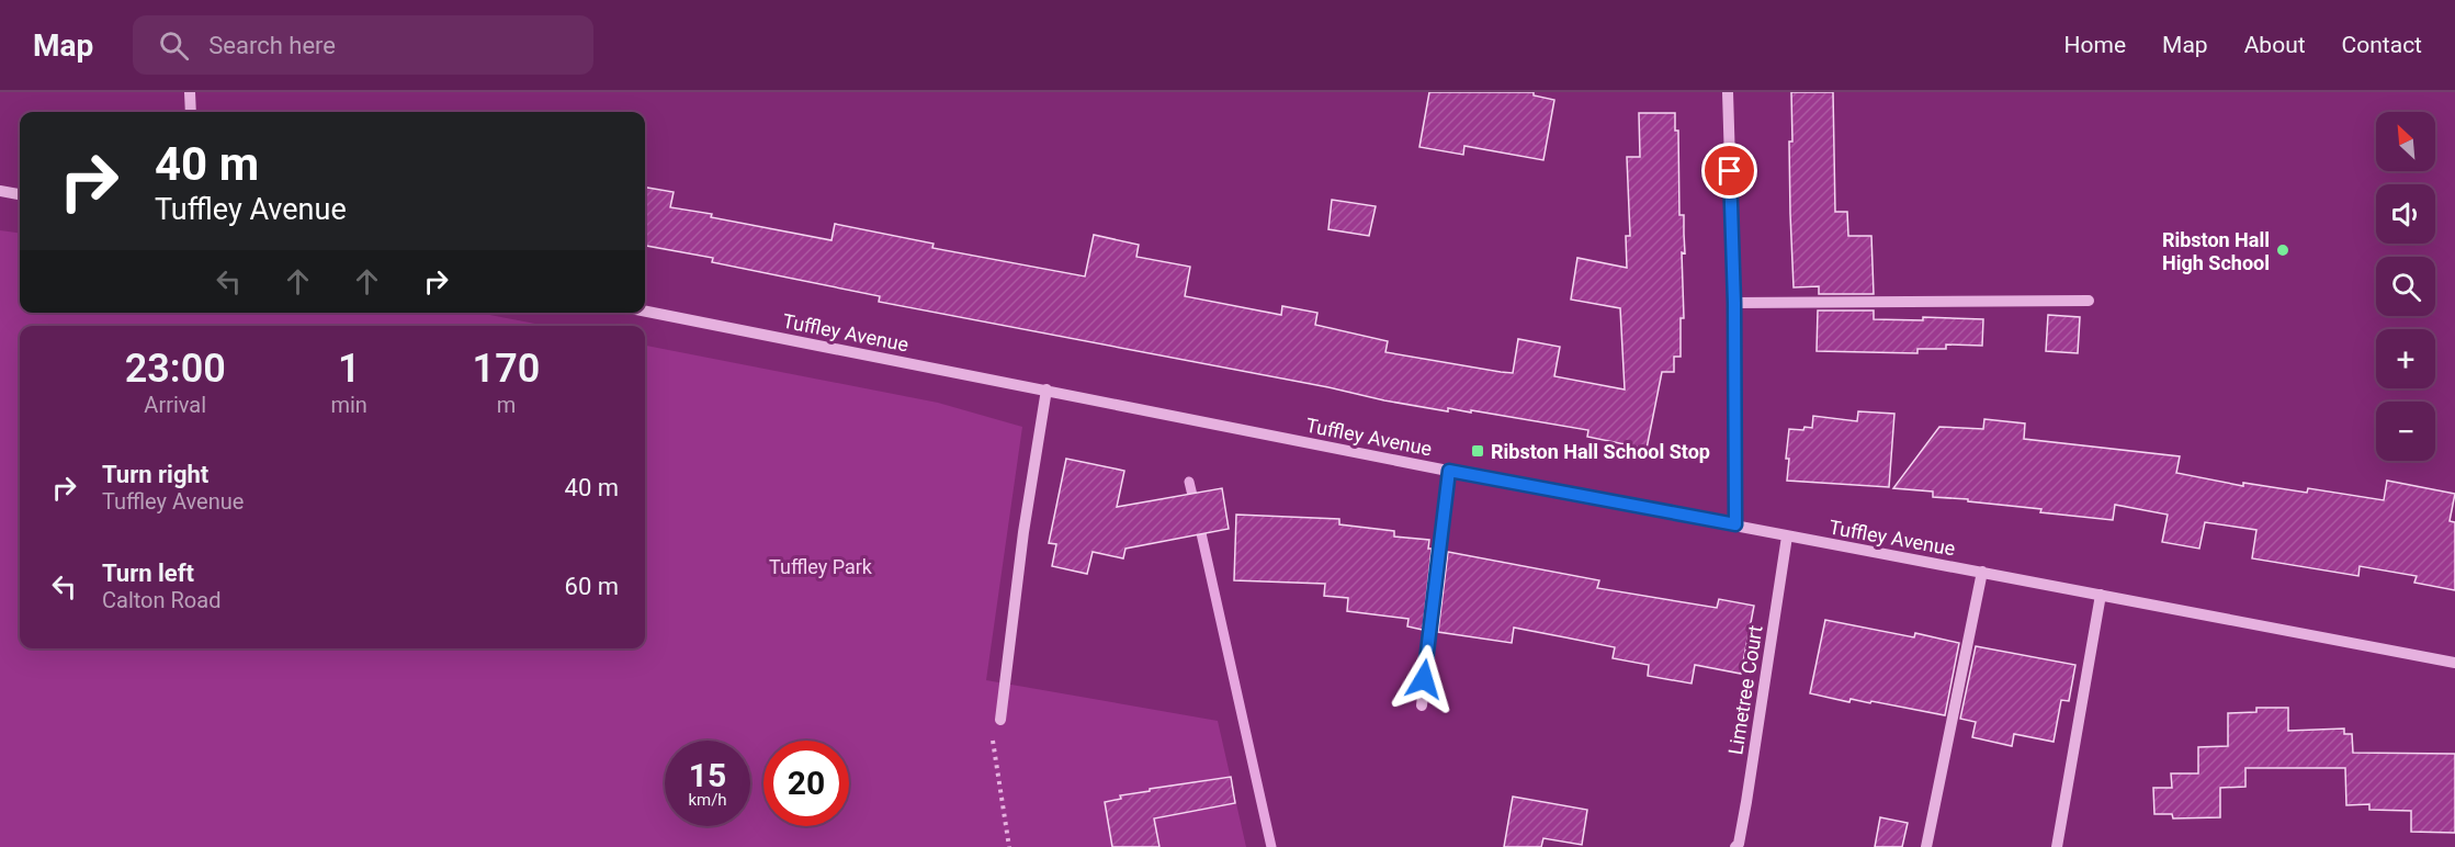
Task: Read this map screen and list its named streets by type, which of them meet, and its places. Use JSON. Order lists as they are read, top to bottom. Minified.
{"streets":{"street":["Tuffley Avenue","Limetree Court"]},"crossings":[["Tuffley Avenue","Limetree Court"]],"parks":["Tuffley Park"],"places":{"other":["Ribston Hall High School"],"transit":["Ribston Hall School Stop"]},"north":"top left","page":{"header":"Map","search":"Search here","nav":["Home","Map","About","Contact"],"map_buttons":["+","−"],"turn":["40 m","Tuffley Avenue"],"eta":["23:00","Arrival","1","min","170","m"],"list":[{"name":"Turn right","note":"Tuffley Avenue","value":"40 m"},{"name":"Turn left","note":"Calton Road","value":"60 m"}],"speed":"15 km/h","limit":"20"}}
